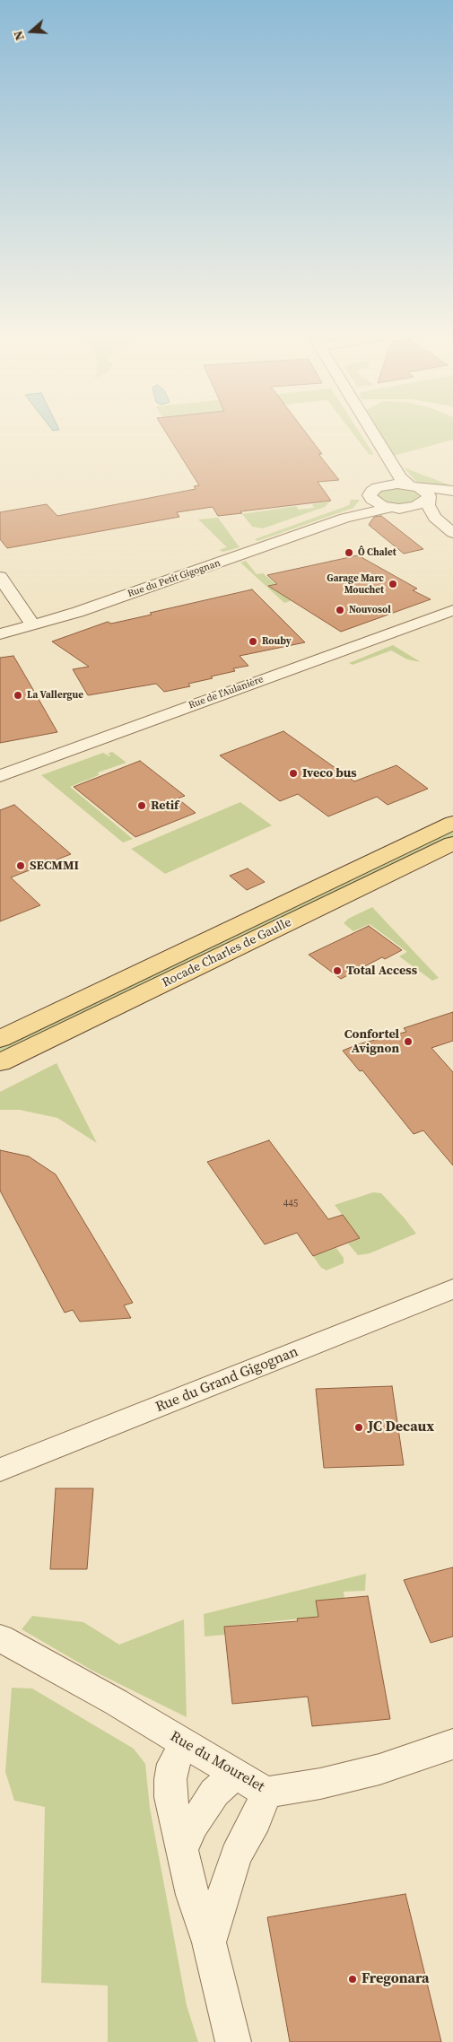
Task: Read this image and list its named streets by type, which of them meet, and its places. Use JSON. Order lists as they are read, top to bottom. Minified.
{"streets":{"main road":["Rocade Charles de Gaulle"],"street":["Rue du Petit Gigognan","Rue de l'Aulanière","Rue du Grand Gigognan","Rue du Mourelet"]},"places":["Ô Chalet","Garage Marc Mouchet","Nouvosol","Rouby","La Vallergue","Iveco bus","Retif","SECMMI","Total Access","Confortel Avignon","JC Decaux","Fregonara"],"house_numbers":["445"],"north":"left"}
